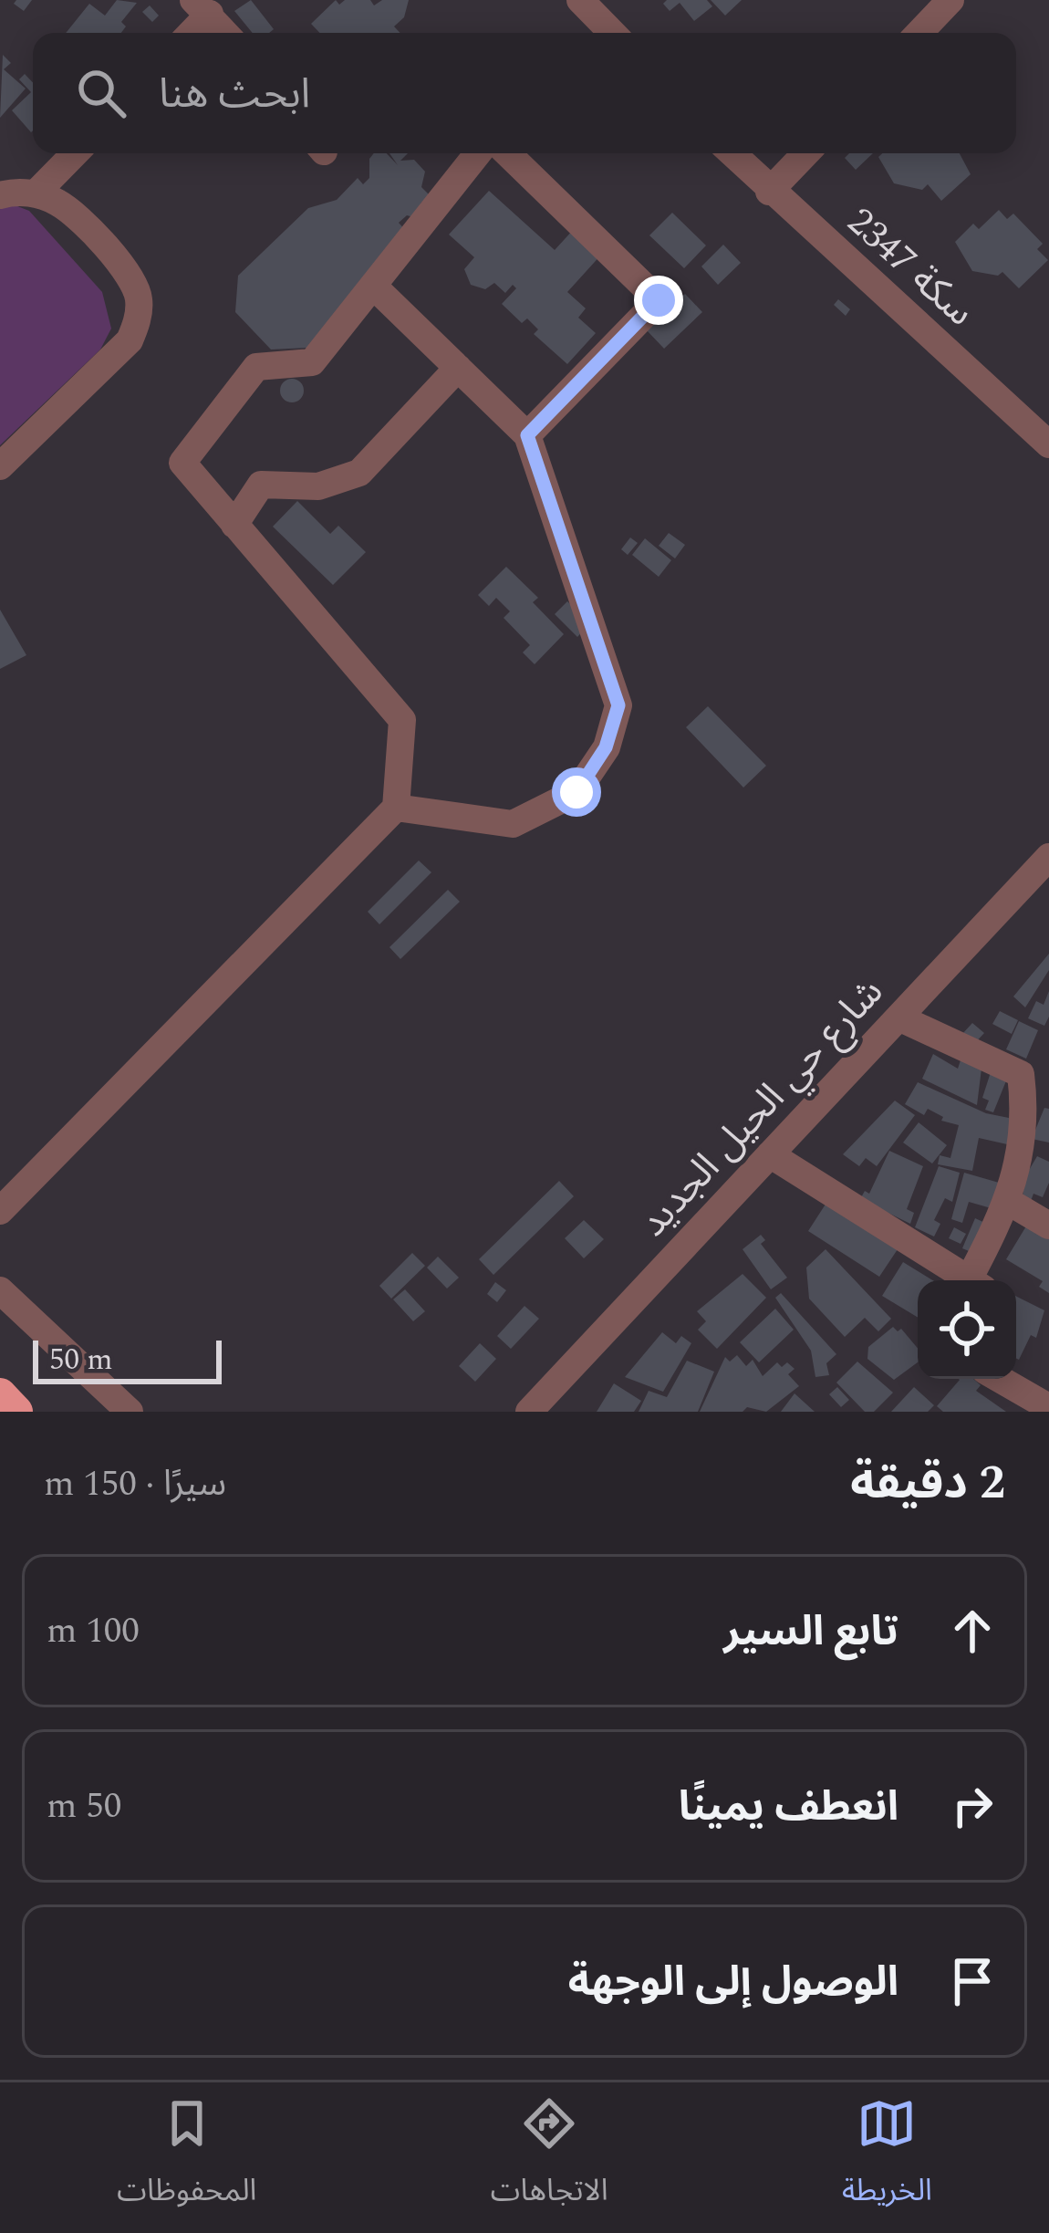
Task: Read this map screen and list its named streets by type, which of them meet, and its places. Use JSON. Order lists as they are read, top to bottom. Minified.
{"streets":{"street":["سكة 2347","شارع حي الحيل الجديد"]},"scale_bar":"50 m","page":{"search":"ابحث هنا","scale":"50 m","heading":["2 دقيقة","سيرًا · 150 m"],"list":[["تابع السير","100 m"],["انعطف يمينًا","50 m"],"الوصول إلى الوجهة"],"nav":["الخريطة","الاتجاهات","المحفوظات"]}}
